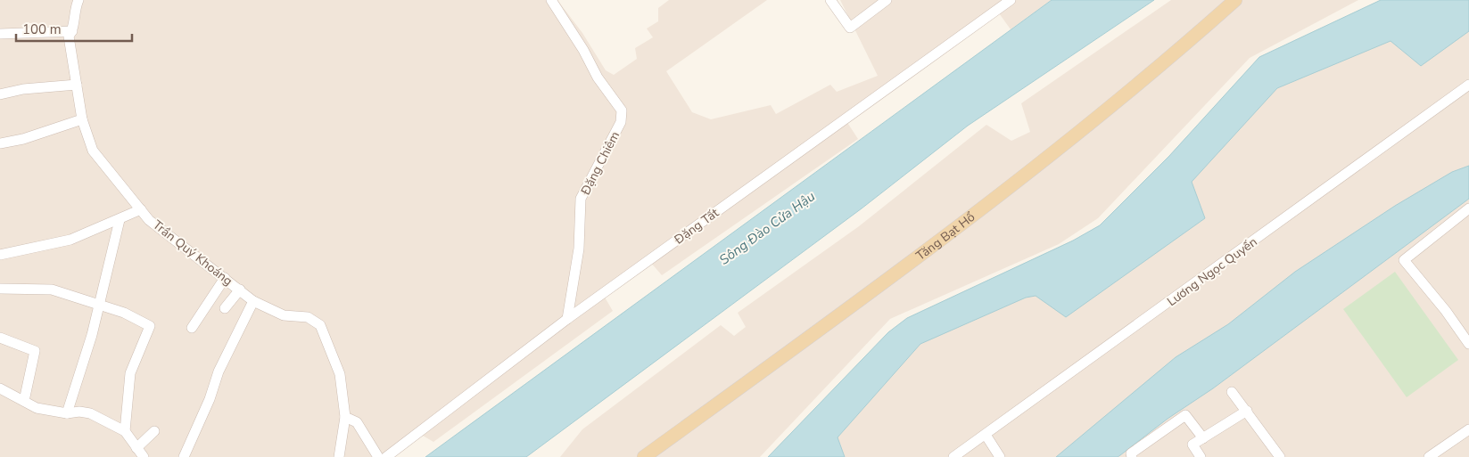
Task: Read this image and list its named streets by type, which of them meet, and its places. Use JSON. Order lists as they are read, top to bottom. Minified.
{"streets":{"main road":["Tăng Bạt Hổ"],"street":["Đặng Chiêm","Đặng Tất","Trần Quý Khoáng","Lương Ngọc Quyến"]},"crossings":[["Đặng Chiêm","Đặng Tất"]],"water":["Sông Đào Cửa Hậu"],"scale_bar":"100 m"}
